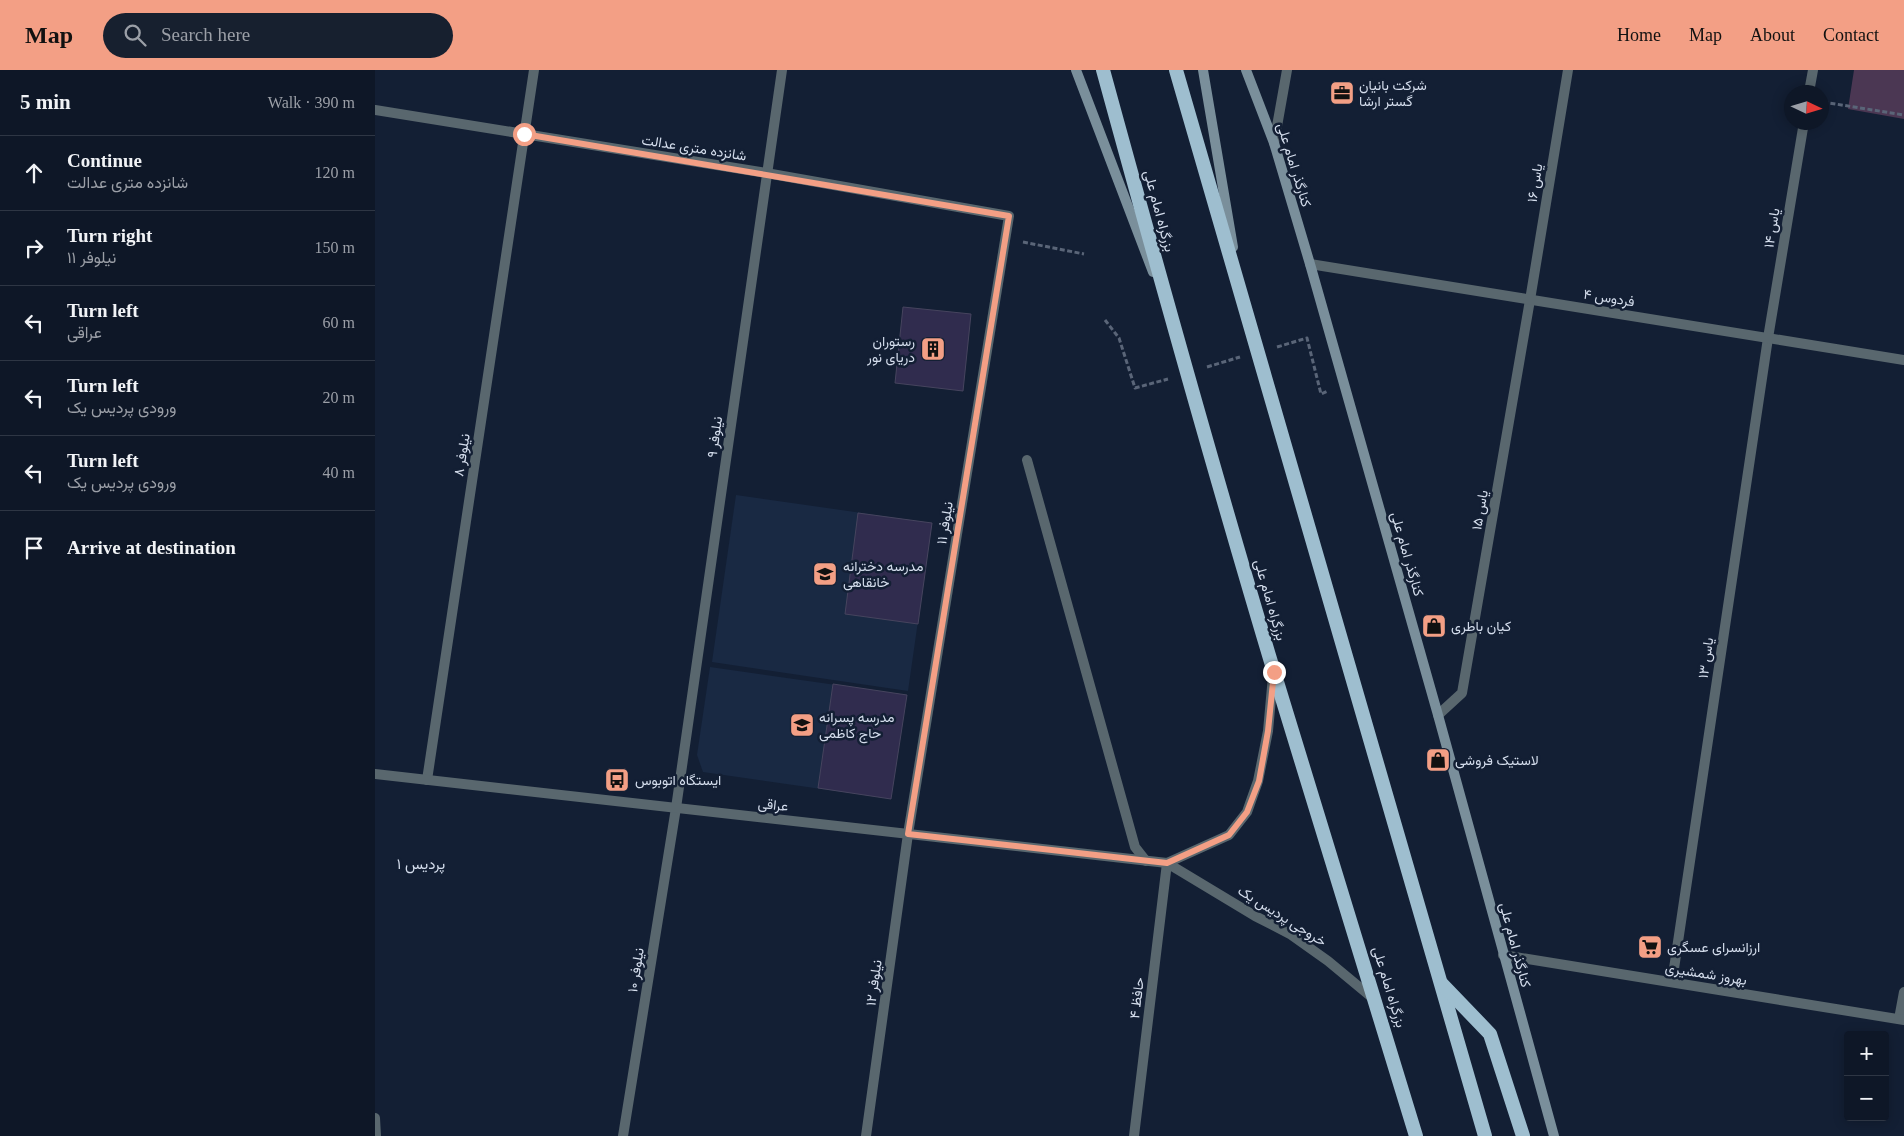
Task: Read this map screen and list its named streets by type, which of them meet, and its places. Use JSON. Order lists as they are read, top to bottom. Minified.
{"streets":{"highway":["بزرگراه امام علی"],"main road":["کنارگذر امام علی"],"street":["شانزده متری عدالت","یاس ۱۶","یاس ۱۴","فردوس ۴","نیلوفر ۹","نیلوفر ۸","یاس ۱۵","نیلوفر ۱۱","یاس ۱۳","عراقی","خروجی پردیس یک","نیلوفر ۱۰","بهروز شمشیری","نیلوفر ۱۲","حافظ ۴"]},"crossings":[["شانزده متری عدالت","نیلوفر ۹"],["شانزده متری عدالت","نیلوفر ۸"],["شانزده متری عدالت","نیلوفر ۱۱"],["کنارگذر امام علی","فردوس ۴"],["کنارگذر امام علی","یاس ۱۵"],["کنارگذر امام علی","بهروز شمشیری"],["یاس ۱۶","فردوس ۴"],["یاس ۱۶","یاس ۱۵"],["بزرگراه امام علی","خروجی پردیس یک"],["یاس ۱۴","فردوس ۴"],["یاس ۱۴","یاس ۱۳"],["فردوس ۴","یاس ۱۵"],["فردوس ۴","یاس ۱۳"],["نیلوفر ۹","عراقی"],["نیلوفر ۹","نیلوفر ۱۰"],["نیلوفر ۸","عراقی"],["نیلوفر ۱۱","عراقی"],["نیلوفر ۱۱","نیلوفر ۱۲"],["یاس ۱۳","بهروز شمشیری"],["عراقی","خروجی پردیس یک"],["عراقی","نیلوفر ۱۰"],["عراقی","نیلوفر ۱۲"],["عراقی","حافظ ۴"],["خروجی پردیس یک","حافظ ۴"]],"districts":["پردیس ۱"],"places":{"office":["شرکت بانیان گستر ارشا"],"building":["رستوران دریای نور"],"school or university":["مدرسه دخترانه خانقاهی","مدرسه پسرانه حاج کاظمی"],"shop":["کیان باطری","لاستیک فروشی"],"bus stop":["ایستگاه اتوبوس"],"supermarket":["ارزانسرای عسگری"]},"north":"right","page":{"header":"Map","search":"Search here","nav":["Home","Map","About","Contact"],"heading":["5 min","Walk · 390 m"],"list":[["Continue","شانزده متری عدالت","120 m"],["Turn right","نیلوفر ۱۱","150 m"],["Turn left","عراقی","60 m"],["Turn left","ورودی پردیس یک","20 m"],["Turn left","ورودی پردیس یک","40 m"],"Arrive at destination"],"map_buttons":["+","−"]}}
